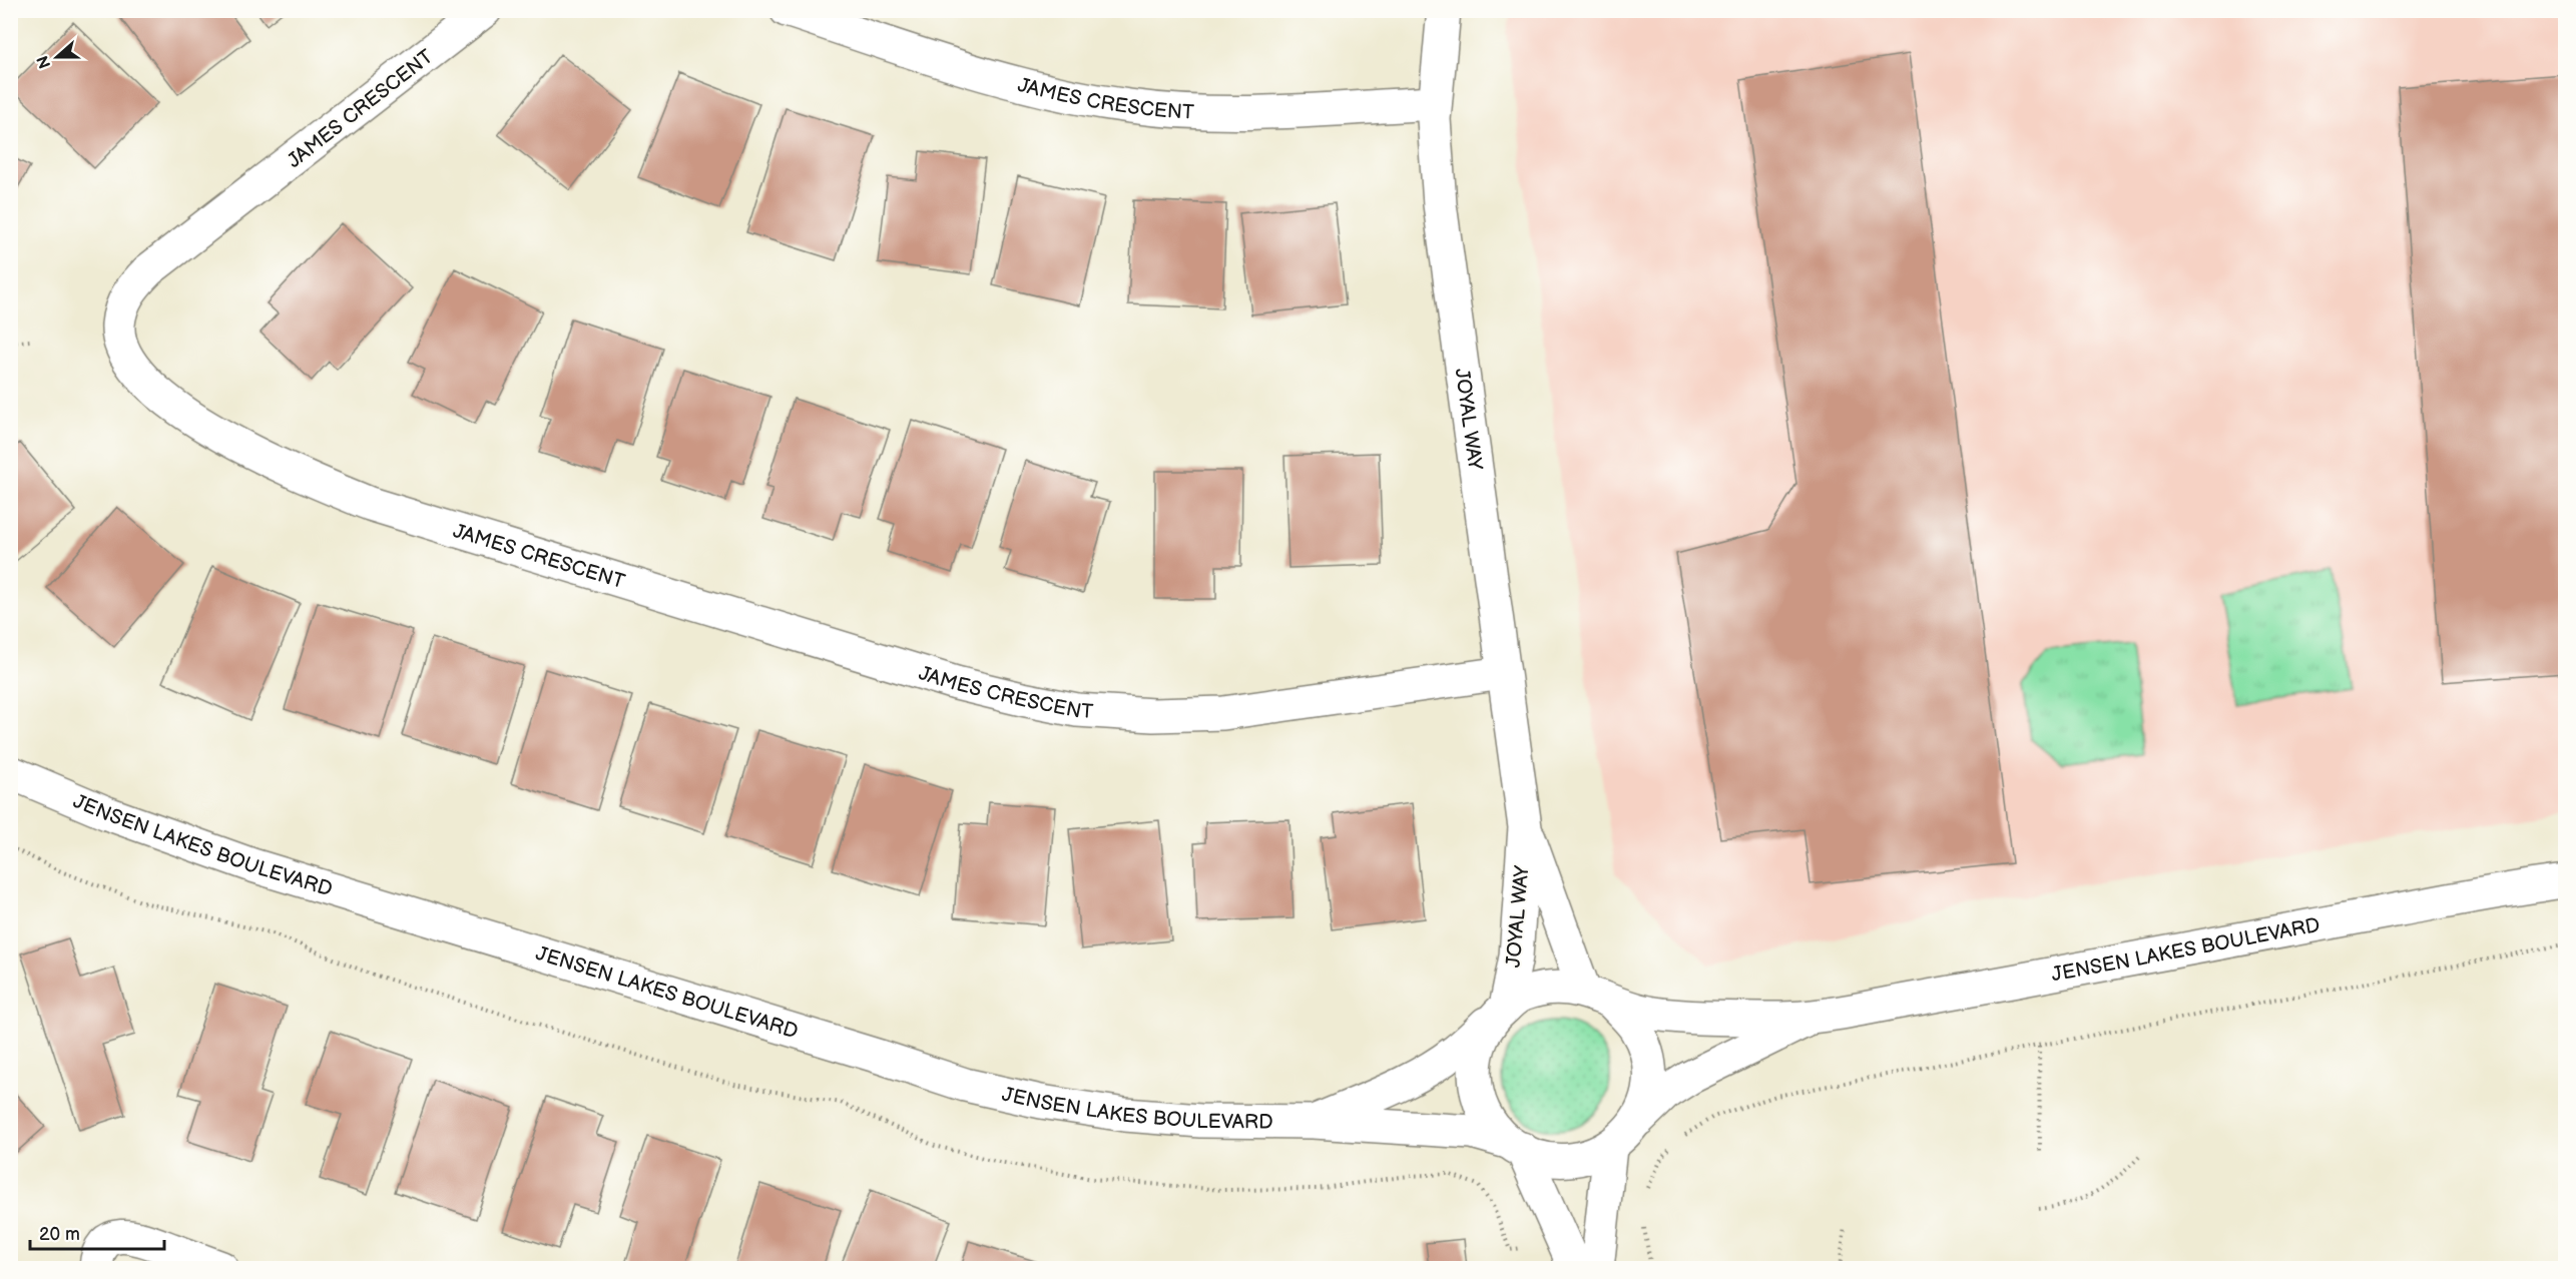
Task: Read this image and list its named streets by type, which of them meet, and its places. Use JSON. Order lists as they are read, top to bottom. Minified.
{"streets":{"street":["JAMES CRESCENT","JOYAL WAY","JENSEN LAKES BOULEVARD"]},"crossings":[["JAMES CRESCENT","JOYAL WAY"],["JOYAL WAY","JENSEN LAKES BOULEVARD"]],"scale_bar":"20 m","north":"left"}
